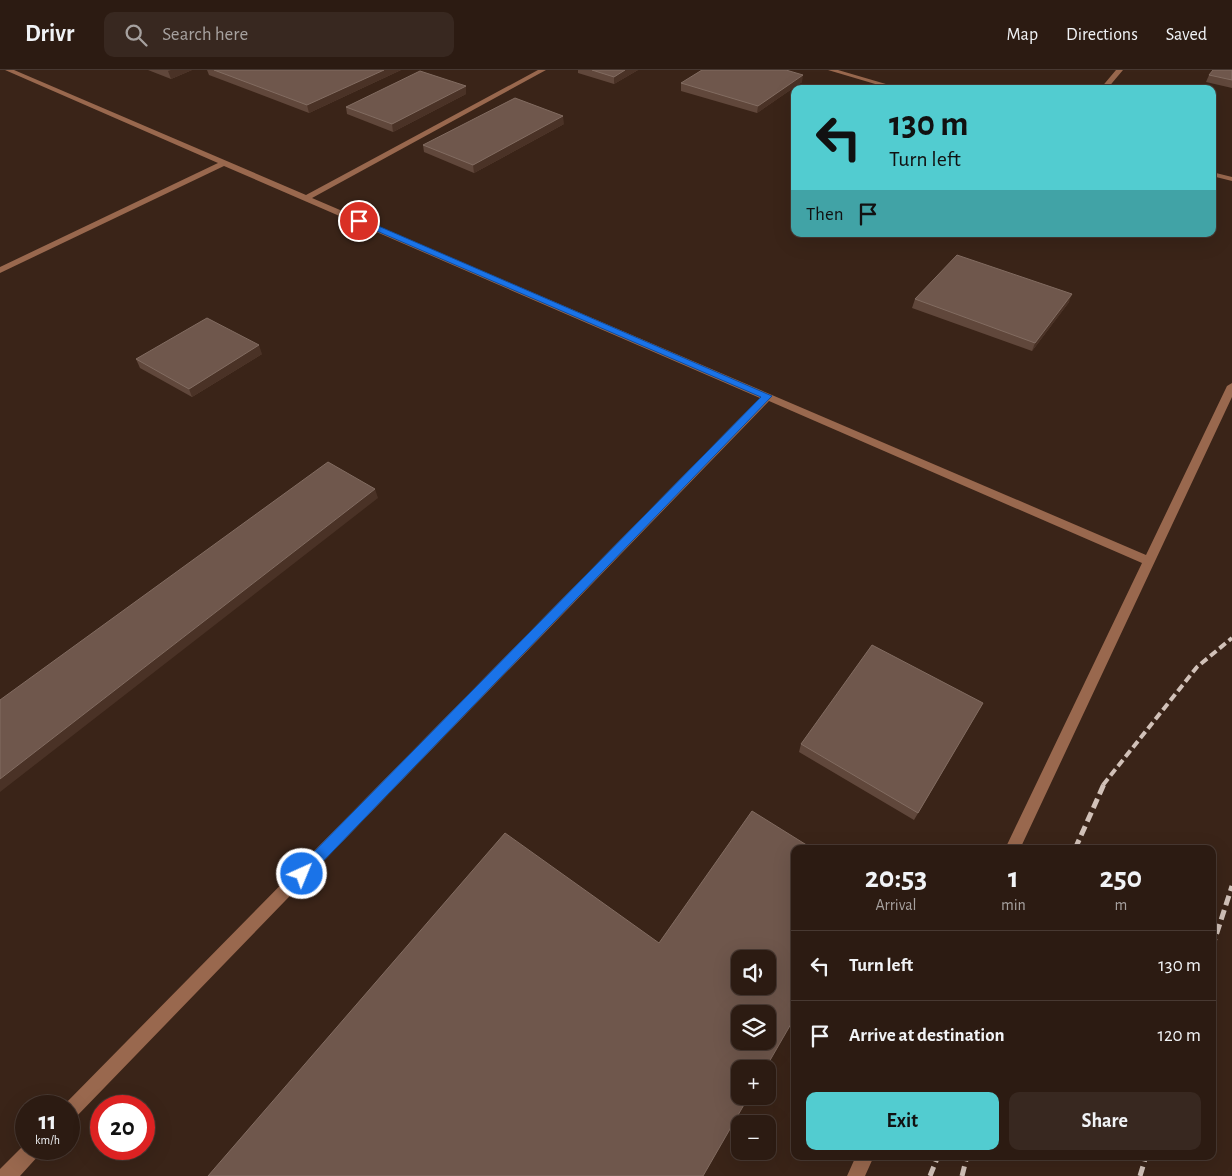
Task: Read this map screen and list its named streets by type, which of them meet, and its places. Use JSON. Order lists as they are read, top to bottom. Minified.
{"page":{"header":"Drivr","search":"Search here","nav":["Map","Directions","Saved"],"turn":["130 m","Turn left"],"then":"Then","eta":["20:53","Arrival","1","min","250","m"],"list":[{"name":"Turn left","value":"130 m"},{"name":"Arrive at destination","value":"120 m"}],"map_buttons":["+","−"],"buttons":["Exit","Share"],"speed":"11 km/h","limit":"20"}}
